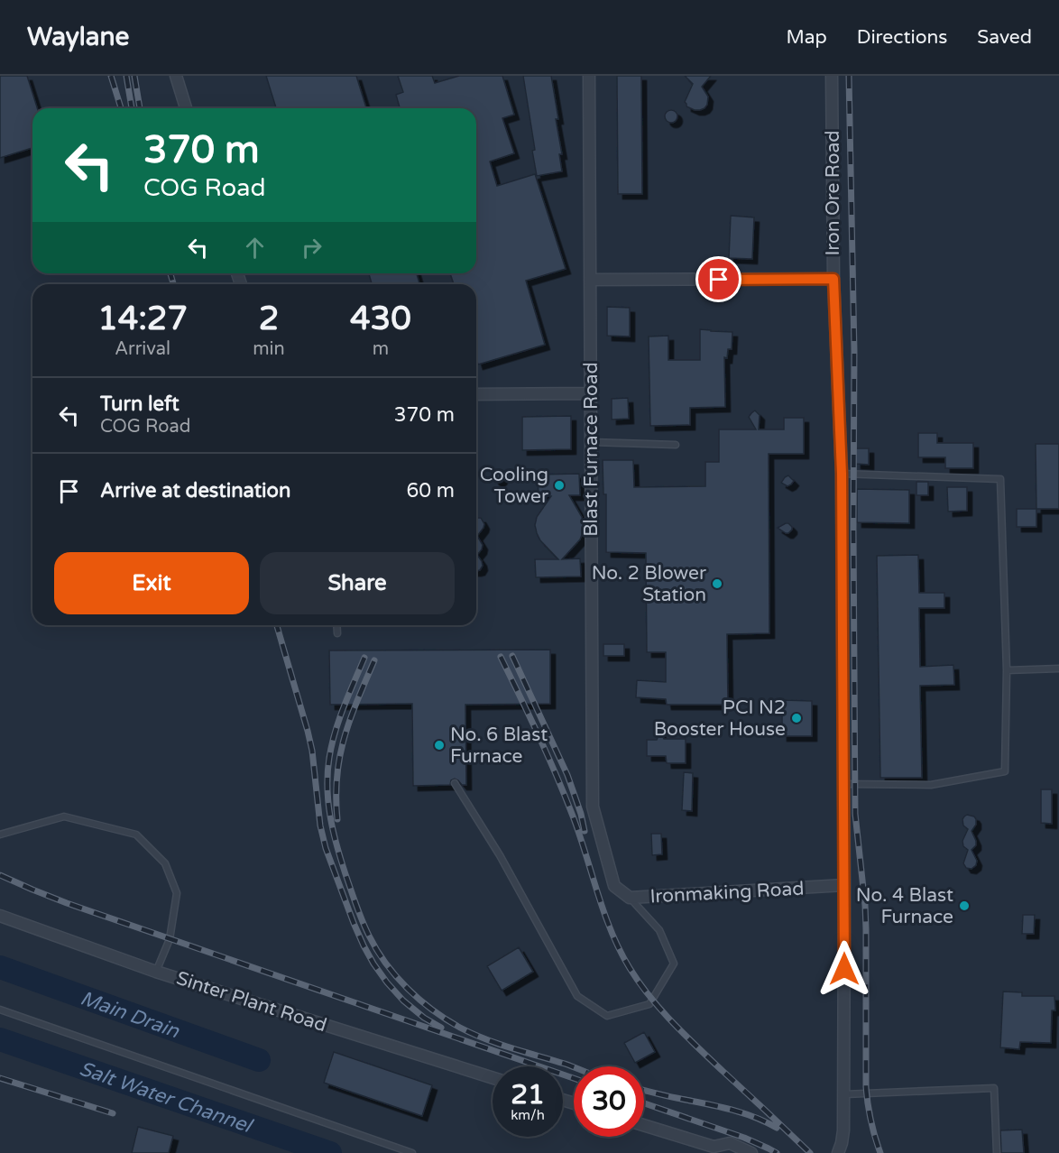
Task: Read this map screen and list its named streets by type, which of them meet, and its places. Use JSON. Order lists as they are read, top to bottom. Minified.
{"streets":{"street":["Iron Ore Road","Blast Furnace Road","Ironmaking Road","Sinter Plant Road"]},"crossings":[["Iron Ore Road","Ironmaking Road"],["Blast Furnace Road","Ironmaking Road"]],"water":["Main Drain","Salt Water Channel"],"places":["Cooling Tower","No. 2 Blower Station","PCI N2 Booster House","No. 6 Blast Furnace","No. 4 Blast Furnace"],"page":{"header":"Waylane","nav":["Map","Directions","Saved"],"turn":["370 m","COG Road"],"eta":["14:27","Arrival","2","min","430","m"],"list":[{"name":"Turn left","note":"COG Road","value":"370 m"},{"name":"Arrive at destination","value":"60 m"}],"buttons":["Exit","Share"],"speed":"21 km/h","limit":"30"}}
